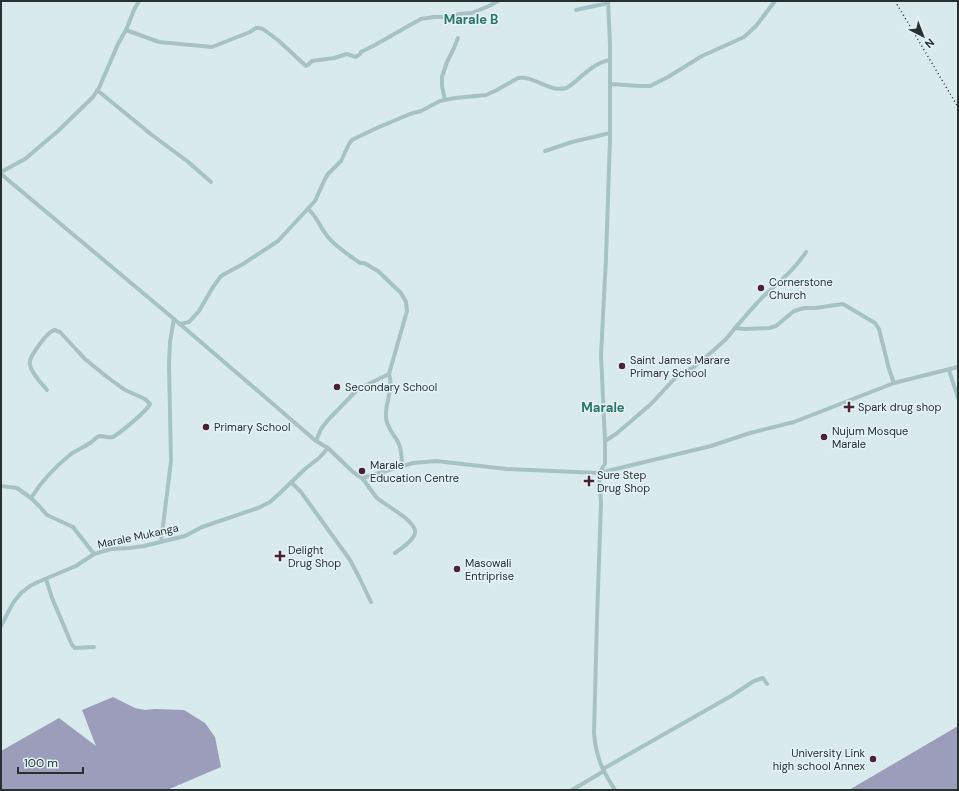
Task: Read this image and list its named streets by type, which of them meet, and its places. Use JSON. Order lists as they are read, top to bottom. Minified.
{"streets":{"street":["Marale Mukanga"]},"districts":["Marale B","Marale"],"places":{"other":["Cornerstone Church","Saint James Marare Primary School","Secondary School","Primary School","Nujum Mosque Marale","Marale Education Centre","Masowali Entriprise","University Link high school Annex"],"health":["Spark drug shop","Sure Step Drug Shop","Delight Drug Shop"]},"scale_bar":"100 m","north":"bottom right"}
